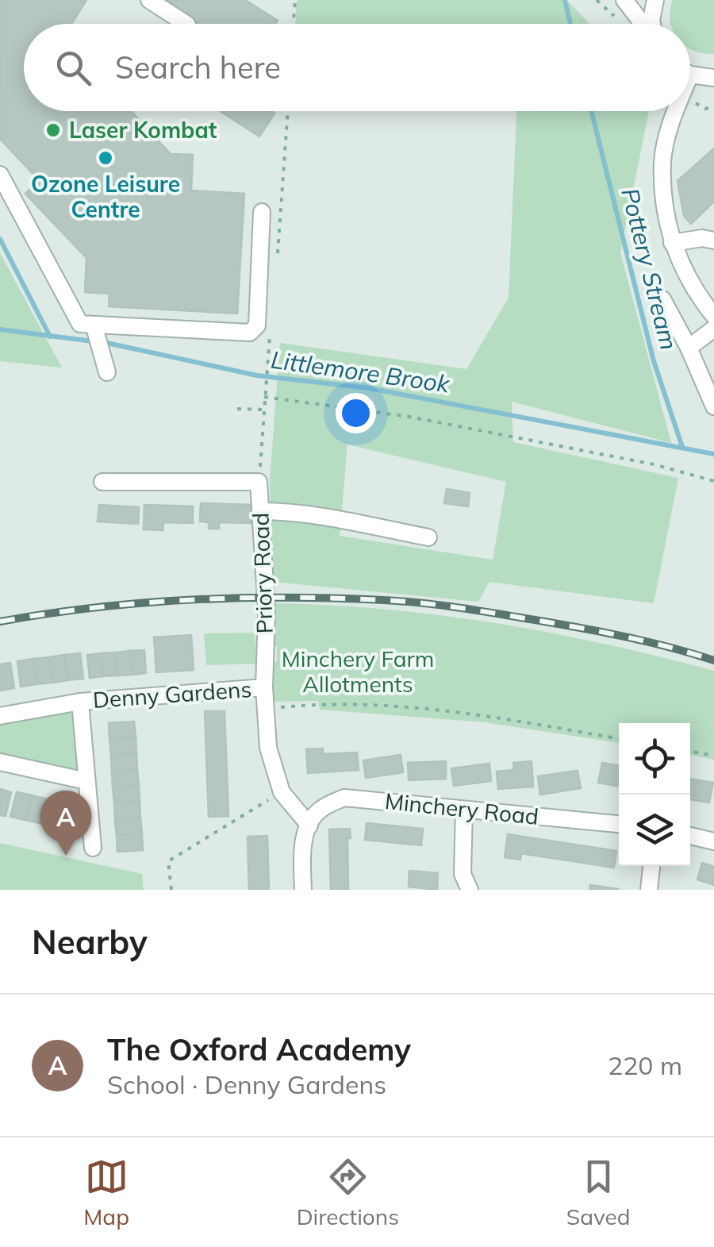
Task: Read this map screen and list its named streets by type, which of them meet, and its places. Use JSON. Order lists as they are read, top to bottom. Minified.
{"streets":{"street":["Priory Road","Denny Gardens","Minchery Road"]},"crossings":[["Priory Road","Denny Gardens"],["Priory Road","Minchery Road"]],"water":["Pottery Stream","Littlemore Brook"],"parks":["Minchery Farm Allotments"],"places":["Laser Kombat","Ozone Leisure Centre"],"page":{"search":"Search here","pins":"A","heading":"Nearby","list":[{"mark":"A","name":"The Oxford Academy","note":"School · Denny Gardens","value":"220 m"}],"nav":["Map","Directions","Saved"]}}
